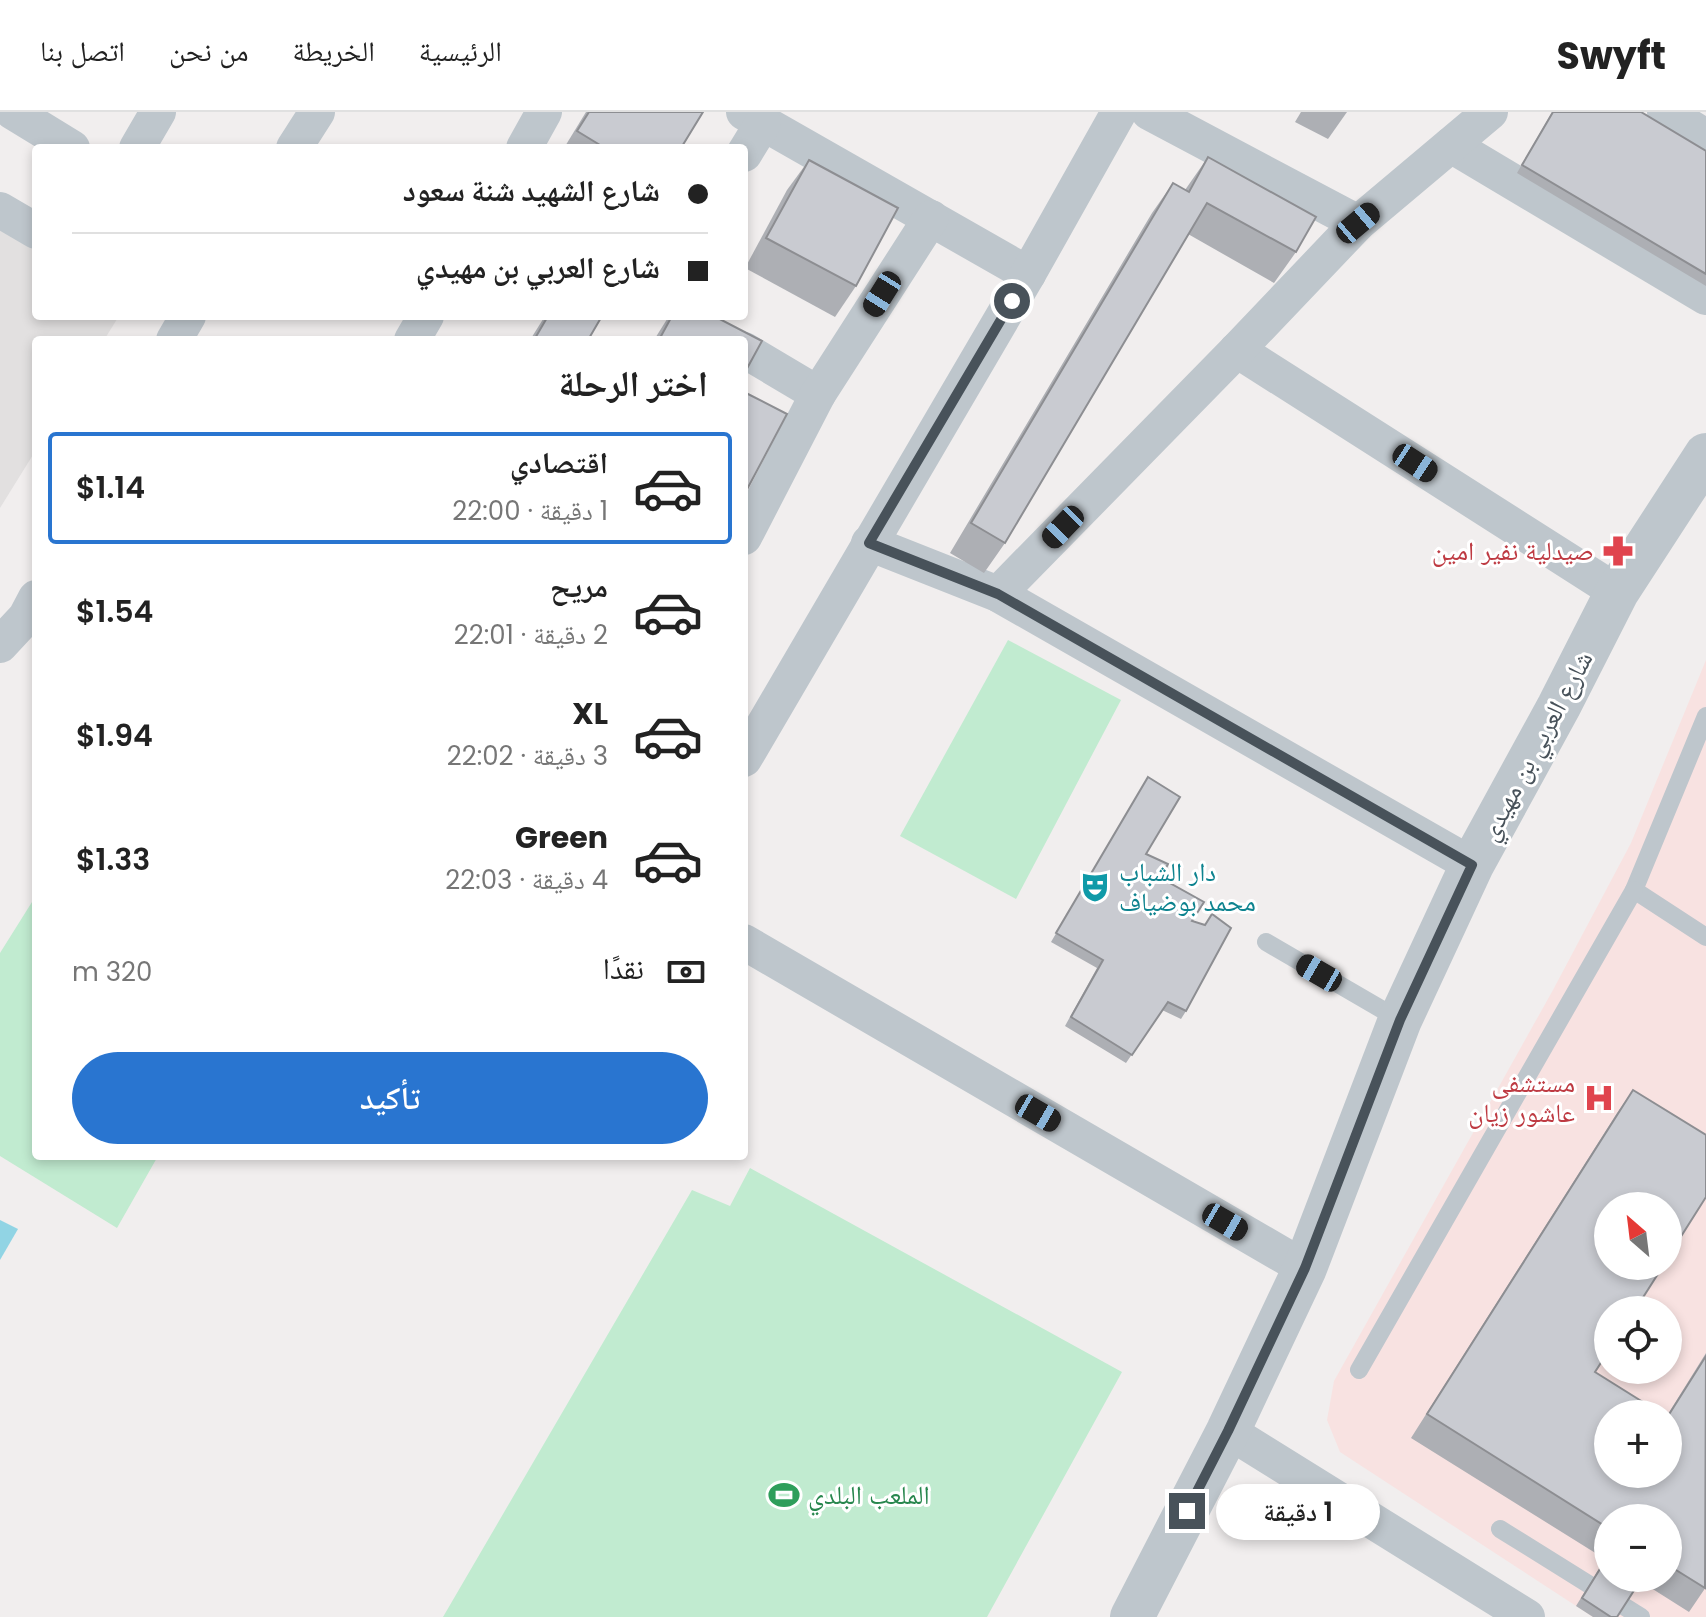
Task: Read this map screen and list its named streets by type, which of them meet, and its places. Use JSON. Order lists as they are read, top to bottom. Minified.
{"streets":{"street":["شارع العربي بن مهيدي"]},"places":{"pharmacy":["صيدلية نفير امين"],"theatre":["دار الشباب محمد بوضياف"],"hospital":["مستشفى عاشور زيان"],"sports":["الملعب البلدي"]},"north":"top left","page":{"header":"Swyft","nav":["الرئيسية","الخريطة","من نحن","اتصل بنا"],"banner":["شارع الشهيد شنة سعود","شارع العربي بن مهيدي"],"heading":"اختر الرحلة","list":[{"name":"اقتصادي","note":"1 دقيقة · 22:00","value":"$1.14"},{"name":"مريح","note":"2 دقيقة · 22:01","value":"$1.54"},{"name":"XL","note":"3 دقيقة · 22:02","value":"$1.94"},{"name":"Green","note":"4 دقيقة · 22:03","value":"$1.33"}],"pay":["نقدًا","320 m"],"buttons":"تأكيد","map_buttons":["+","−"],"bubble":"1 دقيقة"}}
